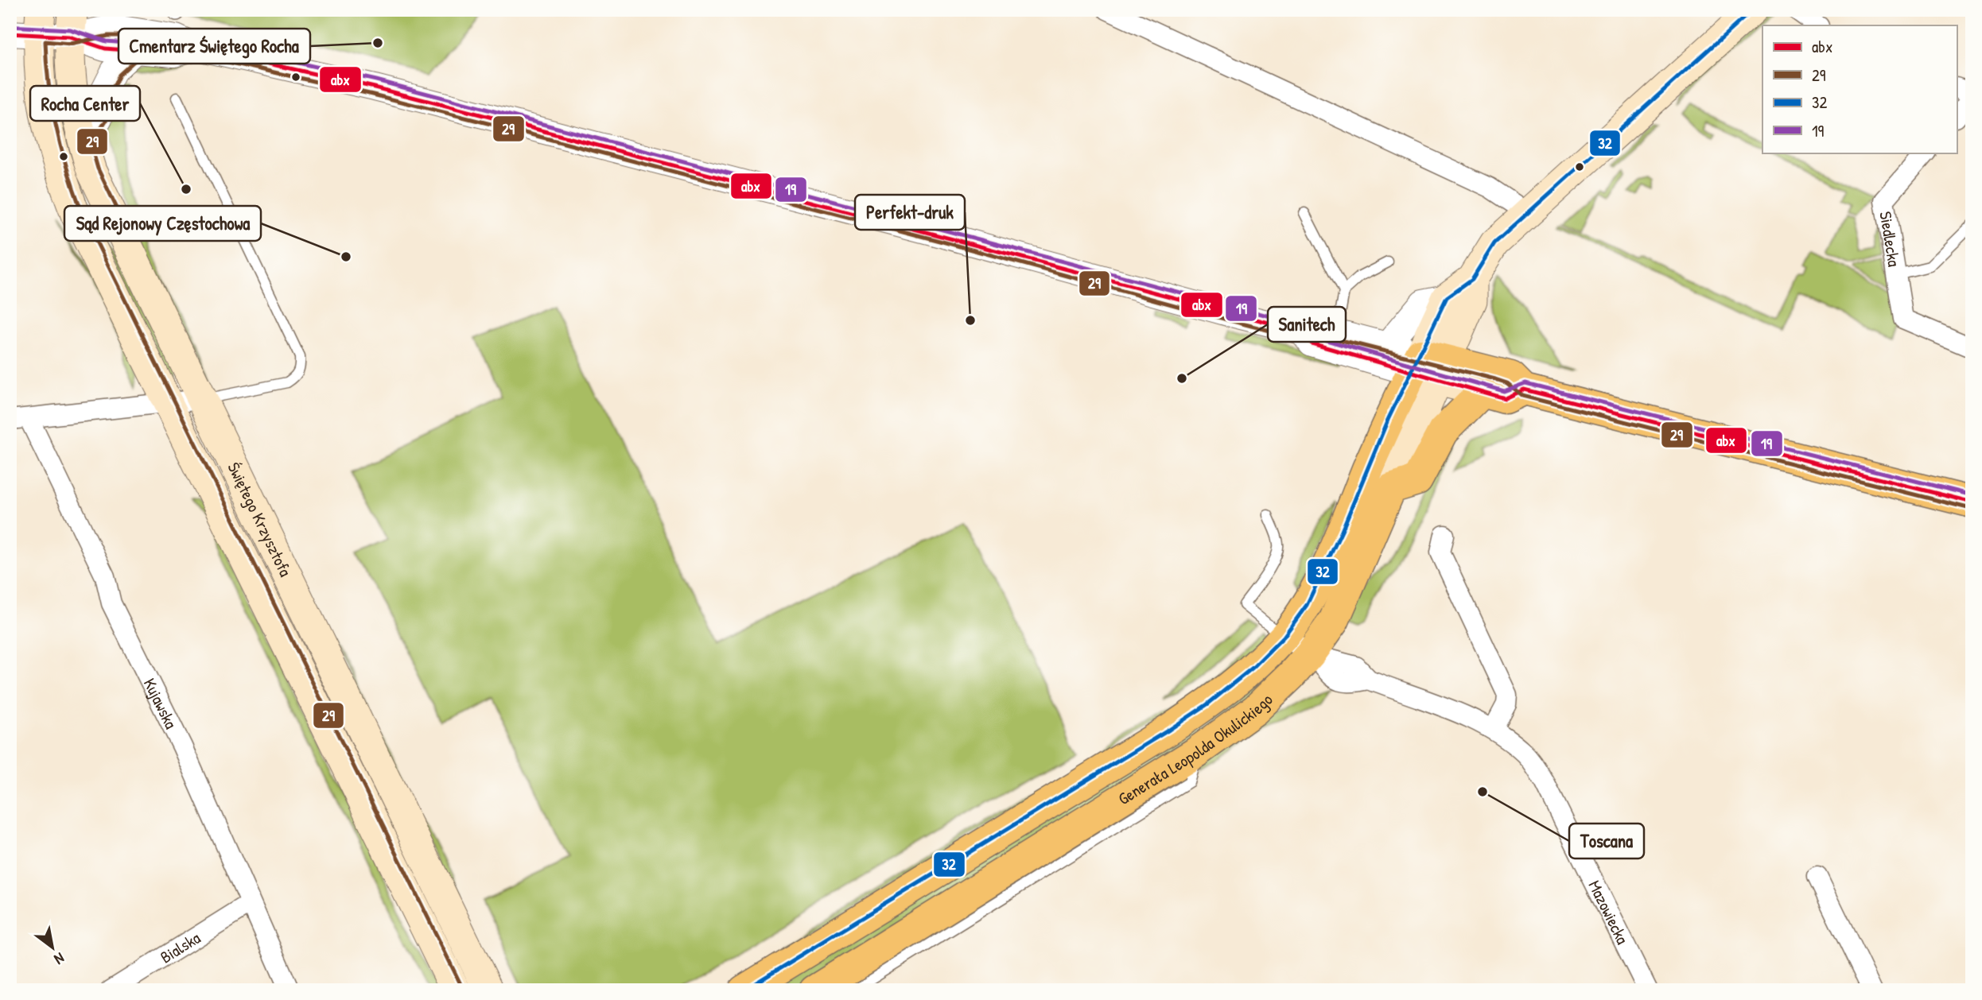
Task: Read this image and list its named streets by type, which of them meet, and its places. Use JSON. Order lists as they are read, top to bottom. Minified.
{"streets":{"main road":["Świętego Krzysztofa","Generała Leopolda Okulickiego"],"street":["Siedlecka","Kujawska","Mazowiecka","Bialska"]},"crossings":[["Kujawska","Bialska"],["Generała Leopolda Okulickiego","Mazowiecka"]],"places":["Cmentarz Świętego Rocha","Rocha Center","Sąd Rejonowy Częstochowa","Perfekt-druk","Sanitech","Toscana"],"lines":["transit line 32","transit line 19","transit line abx","transit line 29"],"legend":["abx","29","32","19"],"north":"bottom right"}
